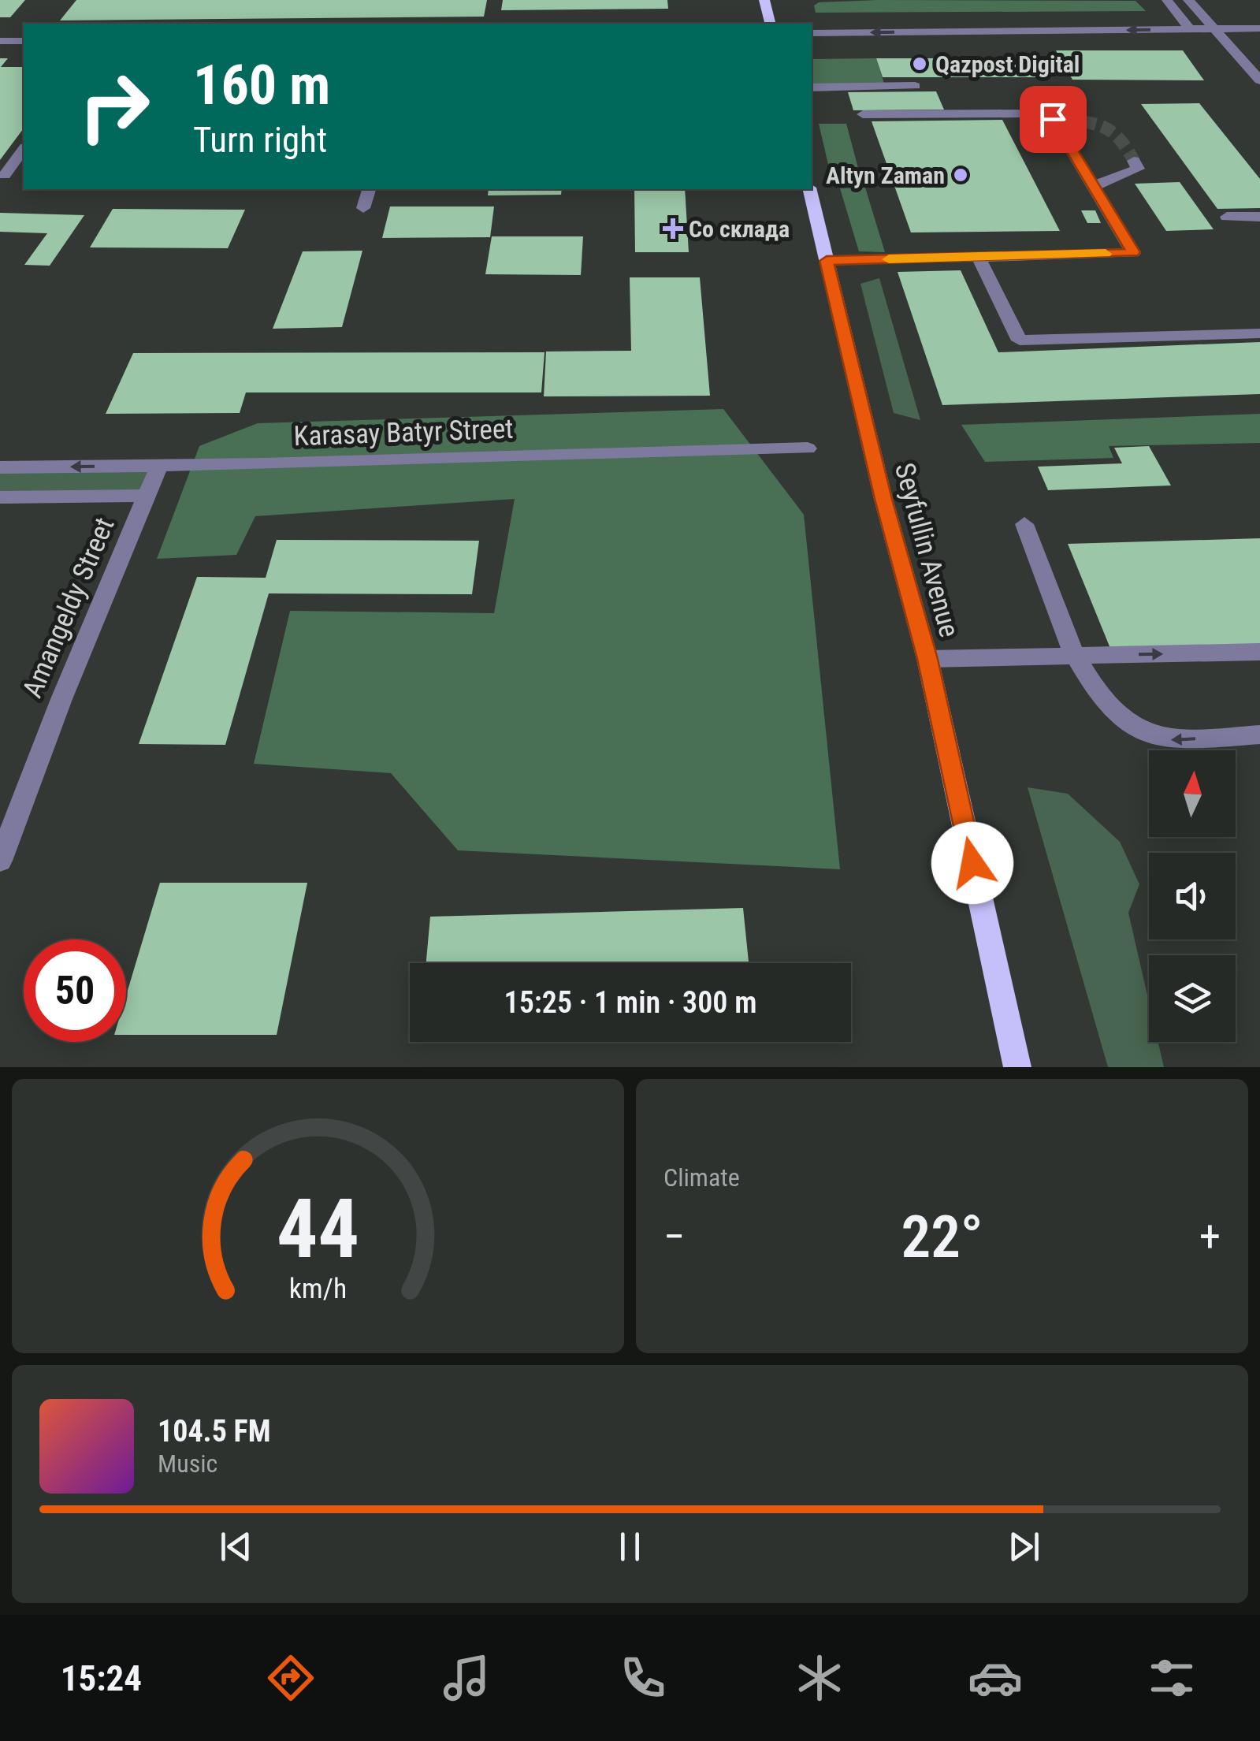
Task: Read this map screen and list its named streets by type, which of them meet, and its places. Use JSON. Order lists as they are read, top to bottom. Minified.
{"streets":{"main road":["Seyfullin Avenue"],"street":["Karasay Batyr Street","Amangeldy Street"]},"crossings":[["Karasay Batyr Street","Amangeldy Street"]],"places":{"other":["Qazpost Digital","Altyn Zaman"],"health":["Со склада"]},"north":"top","page":{"turn":["160 m","Turn right"],"limit":"50","trip":"15:25 · 1 min · 300 m","tile":"Climate","heat":["−","22°","+"],"song":["104.5 FM","Music"],"tabs":"15:24","gauge":["44","km/h"]}}
